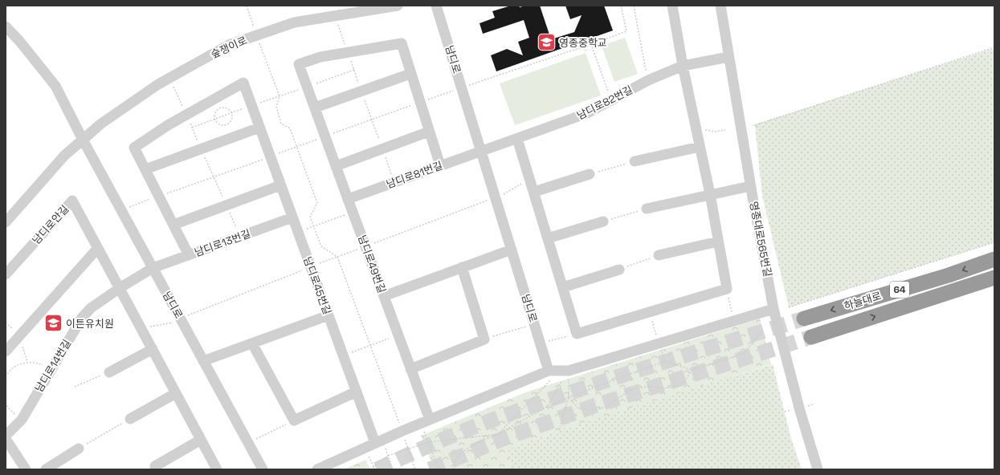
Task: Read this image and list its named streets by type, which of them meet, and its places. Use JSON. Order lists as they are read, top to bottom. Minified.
{"streets":{"highway":["64","하늘대로"],"street":["숲쟁이로","남디로","남디로82번길","남디로81번길","남디로안길","영종대로565번길","남디로13번길","남디로49번길","남디로45번길","남디로14번길"]},"crossings":[["숲쟁이로","남디로"],["남디로","남디로82번길"],["남디로","남디로81번길"],["남디로","남디로13번길"],["남디로","남디로14번길"],["남디로82번길","남디로81번길"],["남디로82번길","영종대로565번길"],["남디로81번길","남디로49번길"],["남디로안길","남디로14번길"],["남디로13번길","남디로45번길"],["남디로13번길","남디로14번길"]],"places":{"school or university":["영종중학교","이튼유치원"]}}
